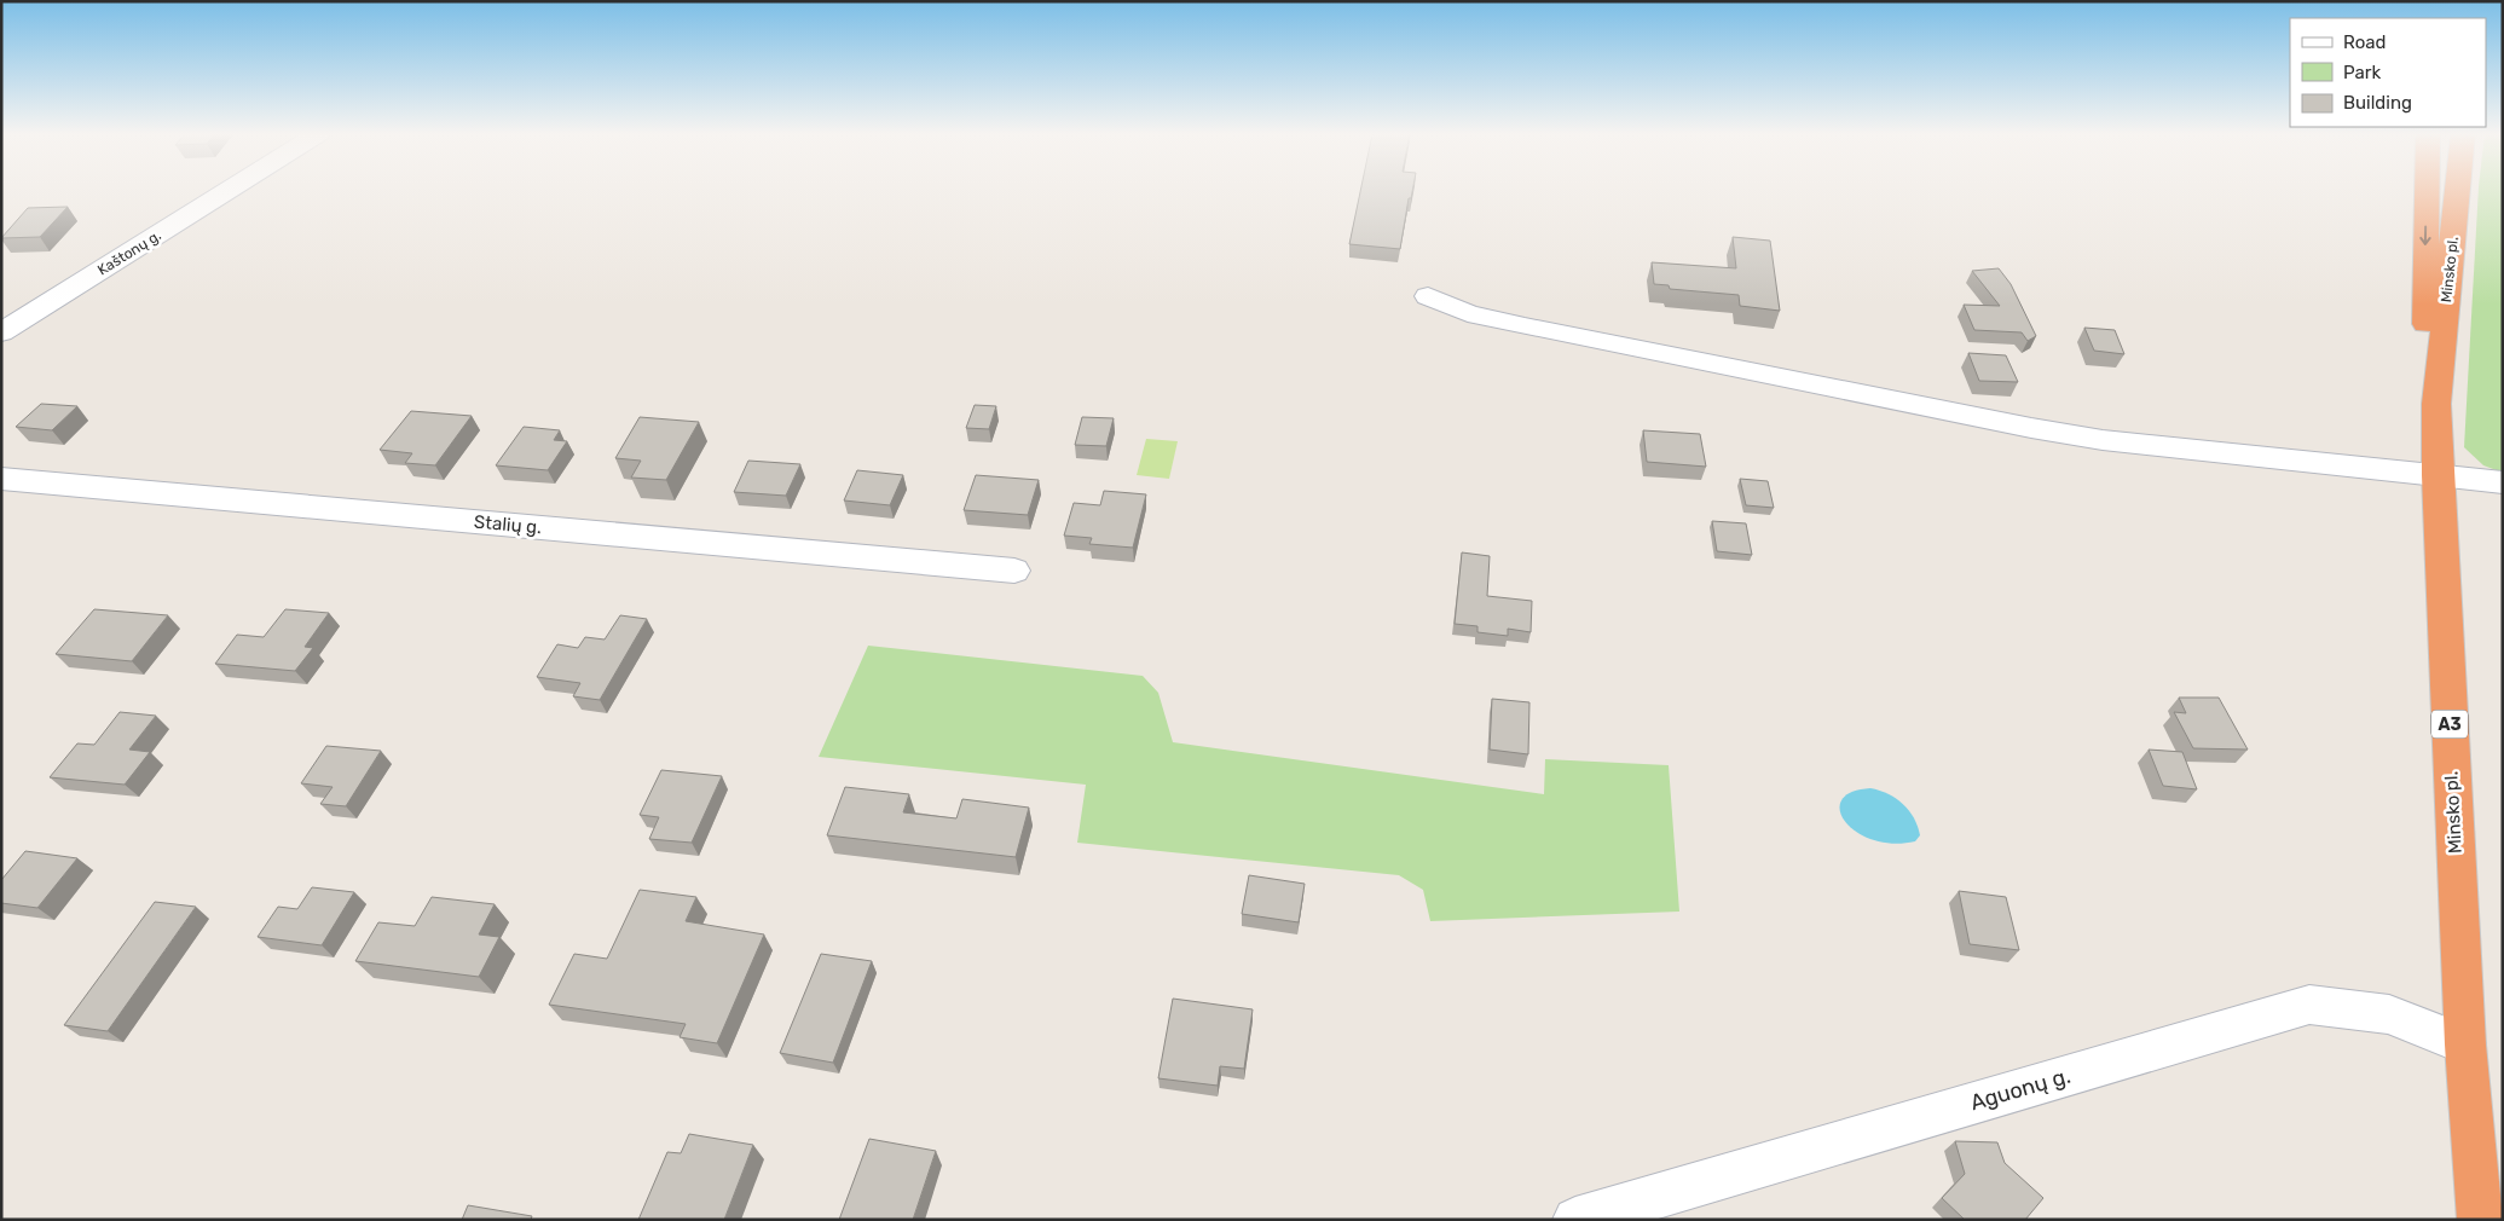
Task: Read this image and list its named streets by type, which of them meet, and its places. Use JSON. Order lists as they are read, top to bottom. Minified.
{"streets":{"highway":["Minsko pl.","A3"],"street":["Kaštonų g.","Stalių g.","Aguonų g."]},"crossings":[["Minsko pl.","Aguonų g."]],"legend":["Road","Park","Building"]}
